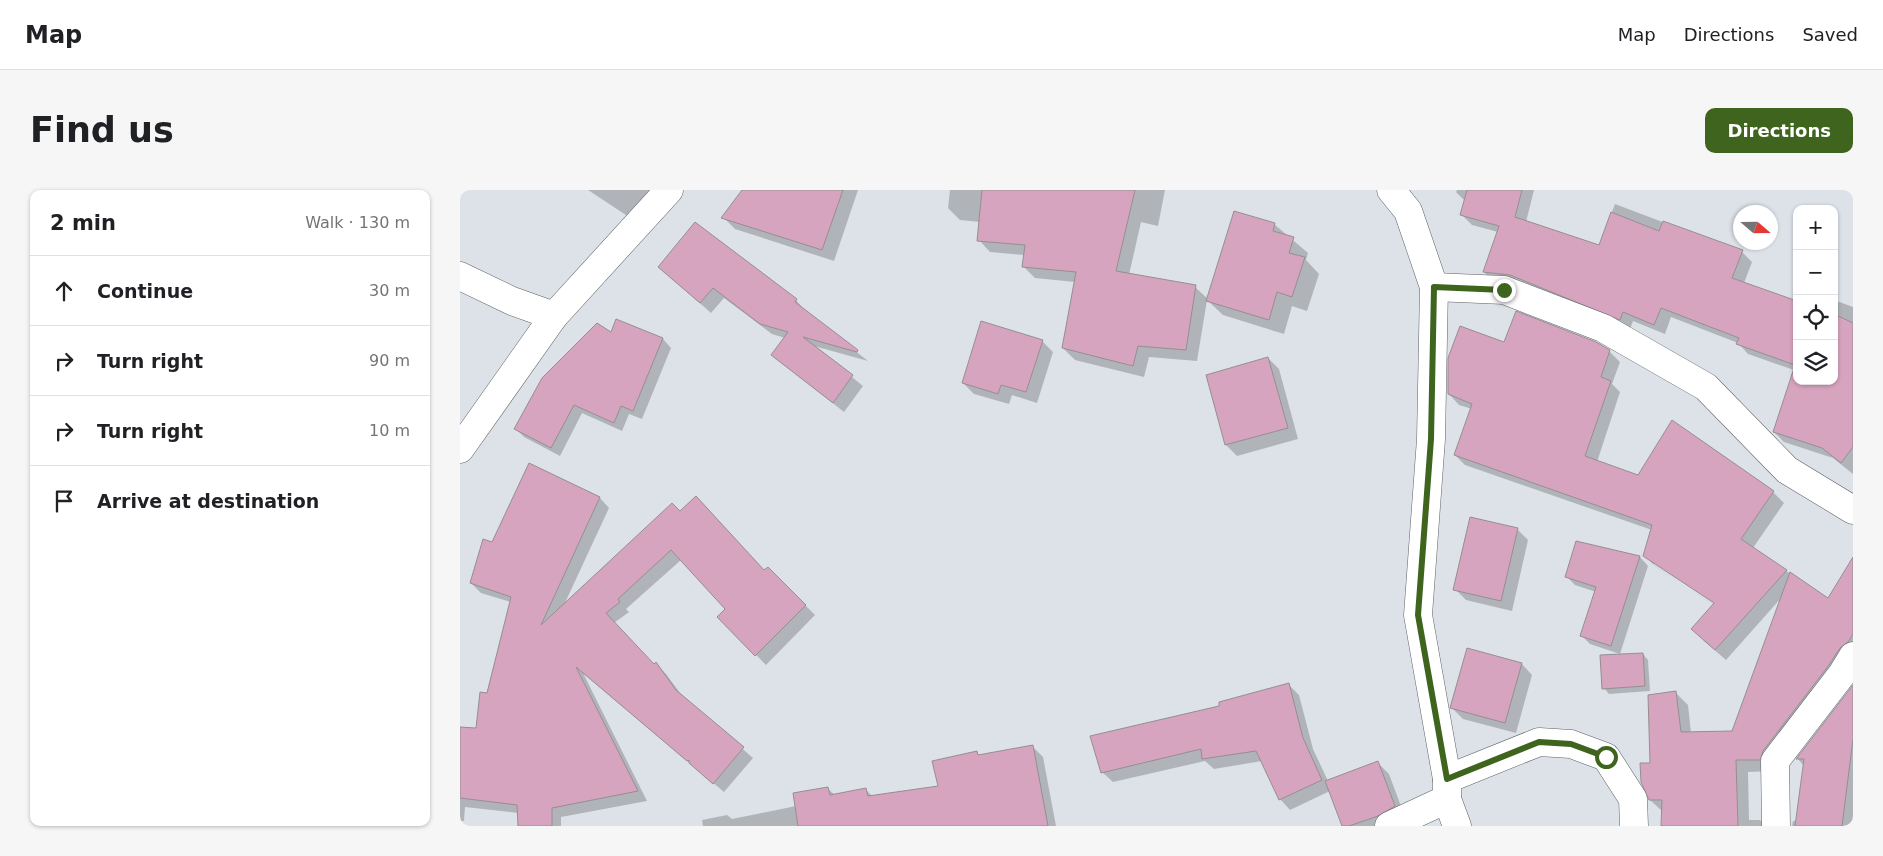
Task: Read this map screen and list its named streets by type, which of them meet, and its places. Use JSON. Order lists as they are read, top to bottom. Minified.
{"north":"right","page":{"header":"Map","nav":["Map","Directions","Saved"],"buttons":"Directions","title":"Find us","heading":["2 min","Walk · 130 m"],"map_buttons":["+","−"],"list":[["Continue","30 m"],["Turn right","90 m"],["Turn right","10 m"],"Arrive at destination"]}}
